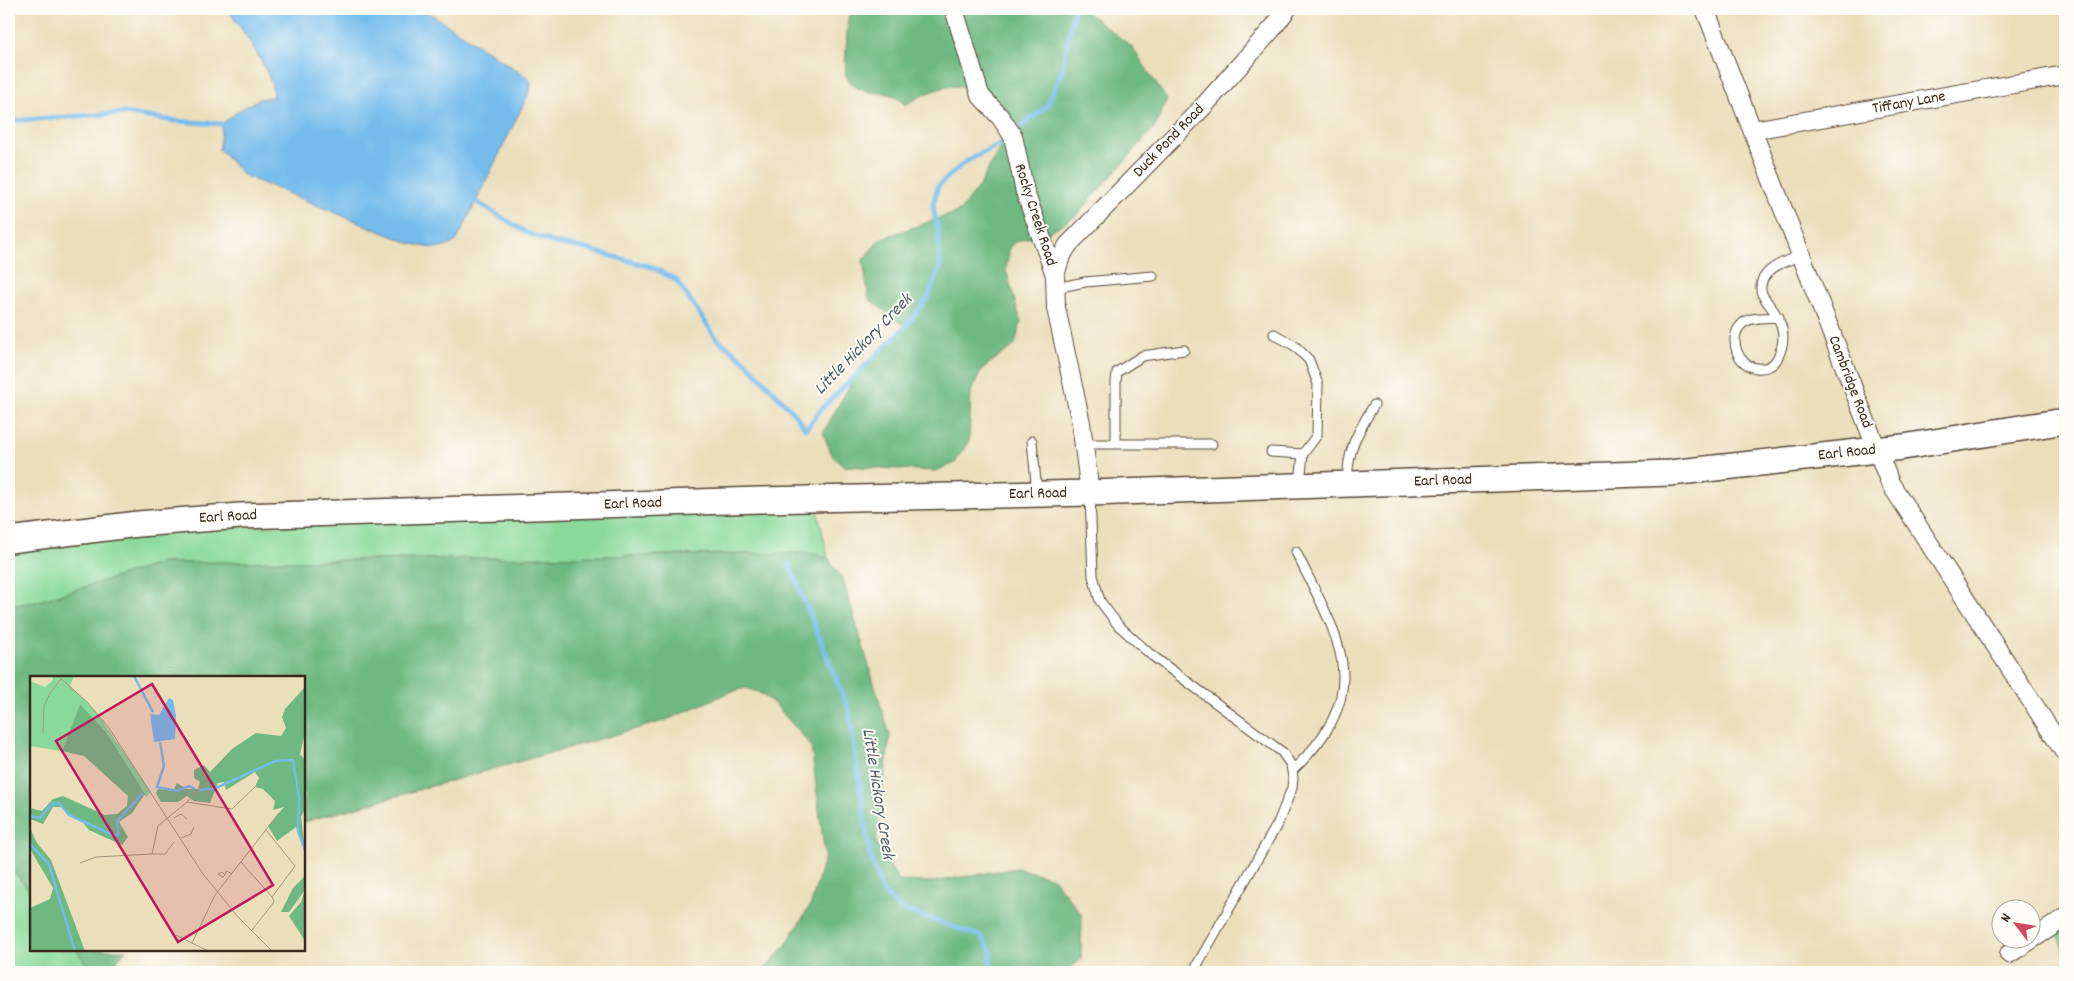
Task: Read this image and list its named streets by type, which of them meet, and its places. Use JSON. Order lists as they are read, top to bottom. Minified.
{"streets":{"main road":["Earl Road"],"street":["Tiffany Lane","Duck Pond Road","Rocky Creek Road","Cambridge Road"]},"crossings":[["Tiffany Lane","Cambridge Road"],["Duck Pond Road","Rocky Creek Road"],["Rocky Creek Road","Earl Road"],["Cambridge Road","Earl Road"]],"water":["Little Hickory Creek"],"north":"top left"}
